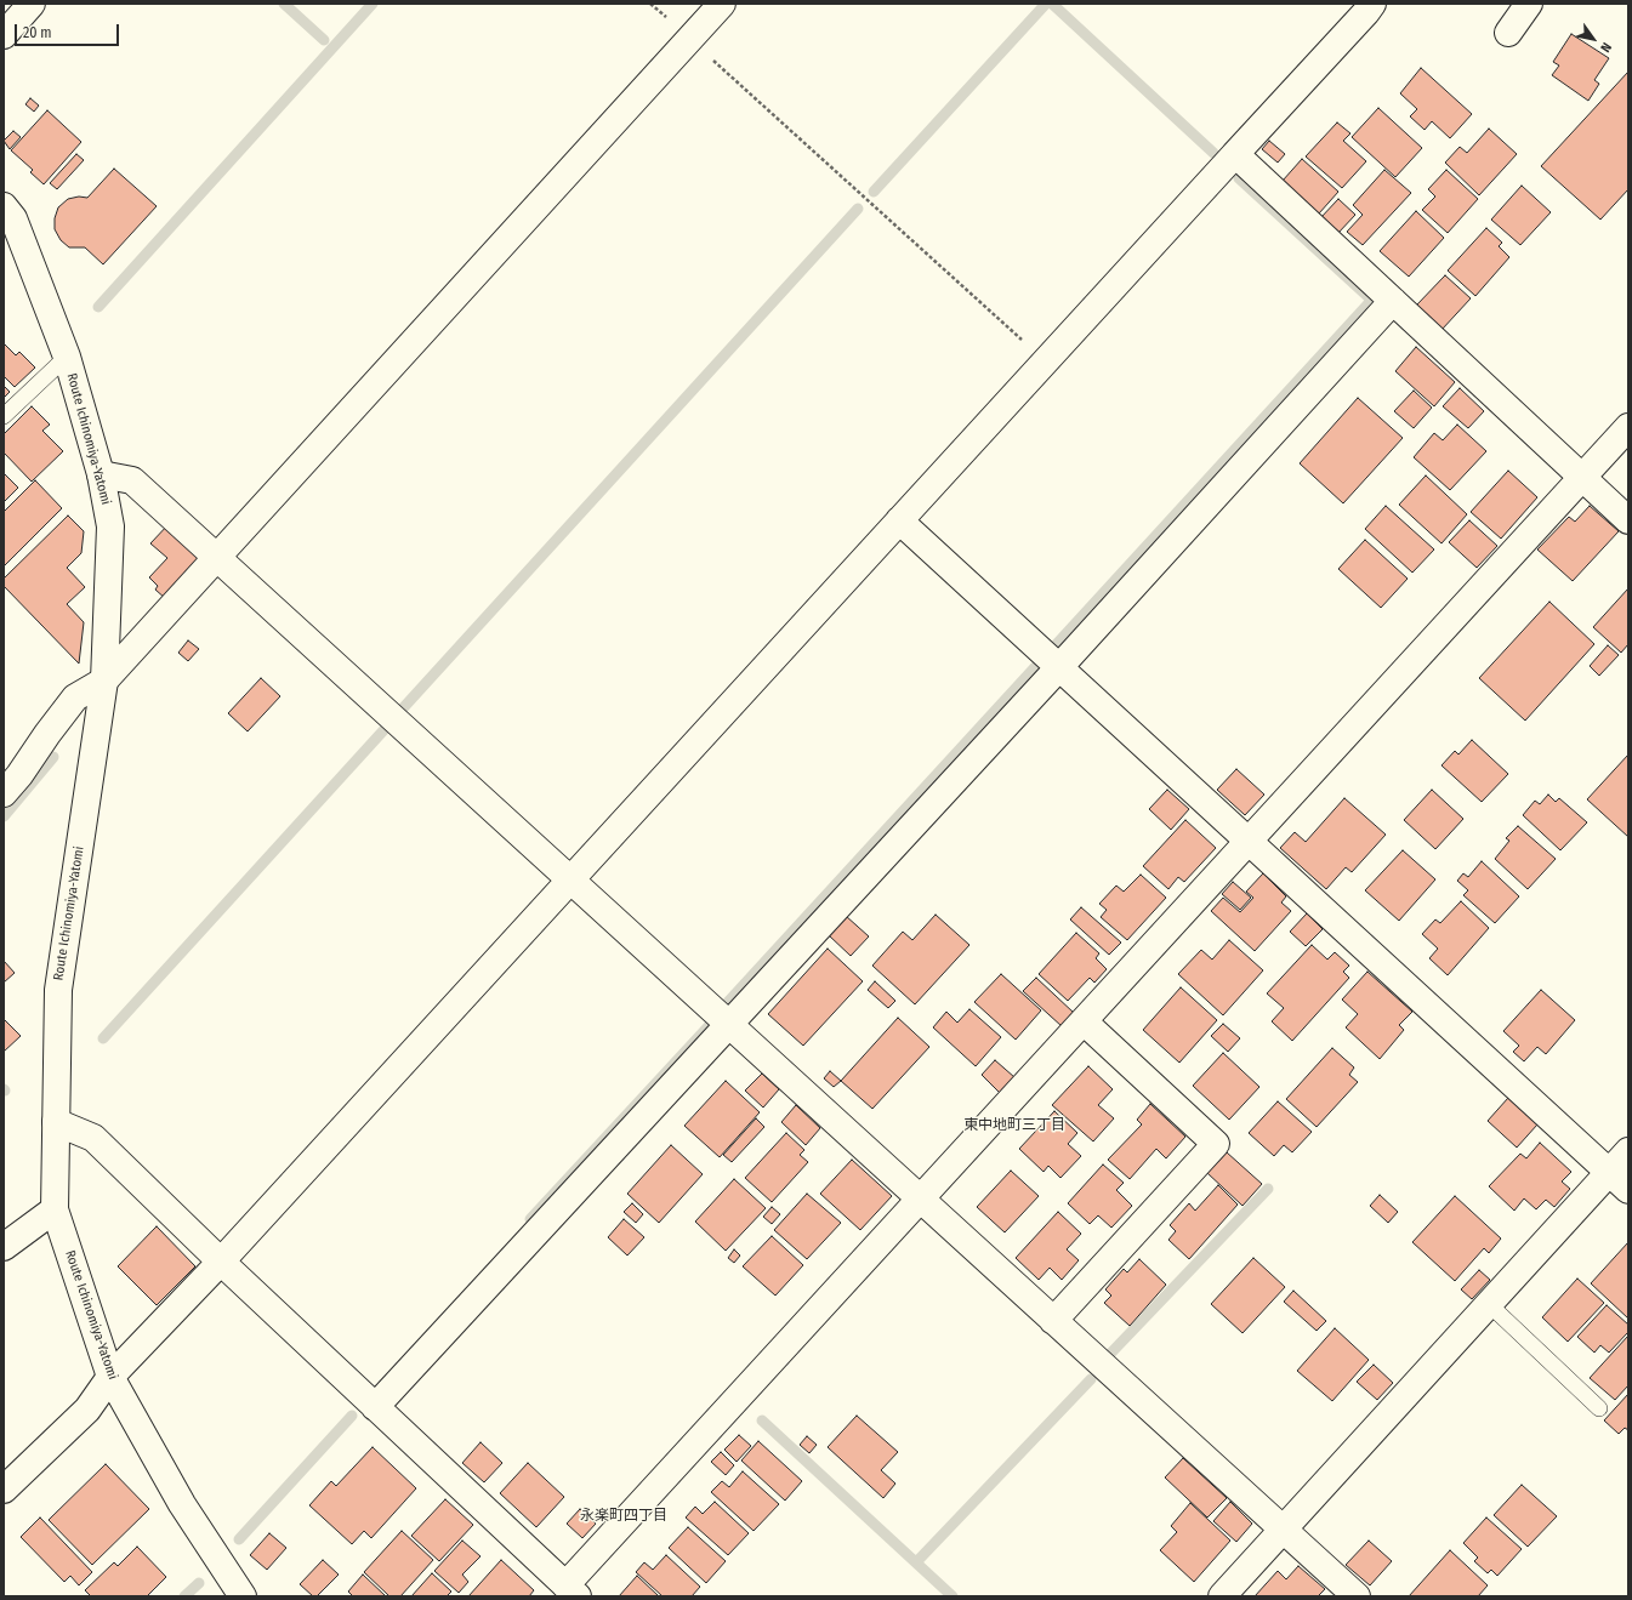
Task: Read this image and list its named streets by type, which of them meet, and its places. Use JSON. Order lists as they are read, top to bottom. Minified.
{"streets":{"street":["Route Ichinomiya-Yatomi"]},"districts":["東中地町三丁目","永楽町四丁目"],"scale_bar":"20 m","north":"bottom right"}
